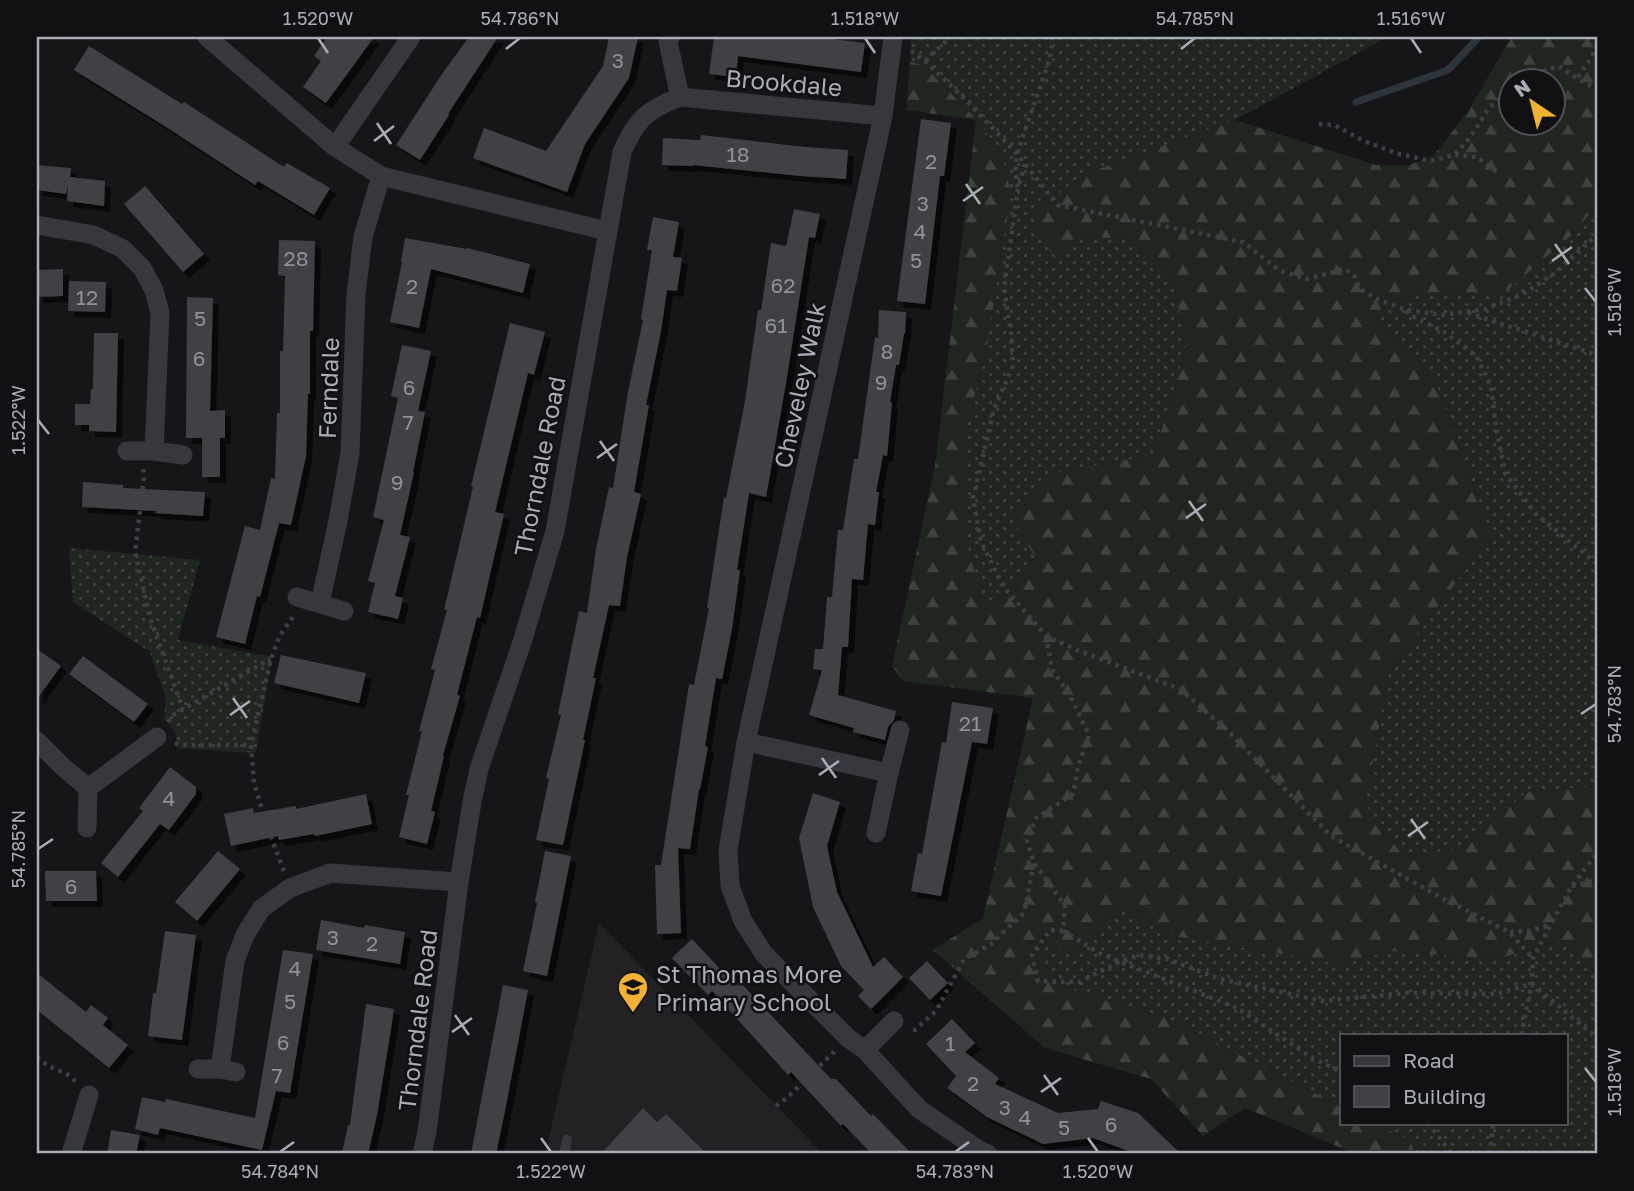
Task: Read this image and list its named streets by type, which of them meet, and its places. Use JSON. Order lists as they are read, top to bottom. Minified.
{"streets":{"street":["Brookdale","Cheveley Walk","Ferndale","Thorndale Road"]},"crossings":[["Brookdale","Cheveley Walk"]],"places":{"school or university":["St Thomas More Primary School"]},"house_numbers":["3","18","2","3","4","28","5","62","2","12","5","61","8","6","9","6","7","9","21","4","6","3","2","4","5","6","1","7","2","3","4","6","5"],"legend":["Road","Building"],"north":"top left","coordinates":["1.520°W","54.786°N","1.518°W","54.785°N","1.516°W","1.522°W","54.783°N","54.784°N"]}
